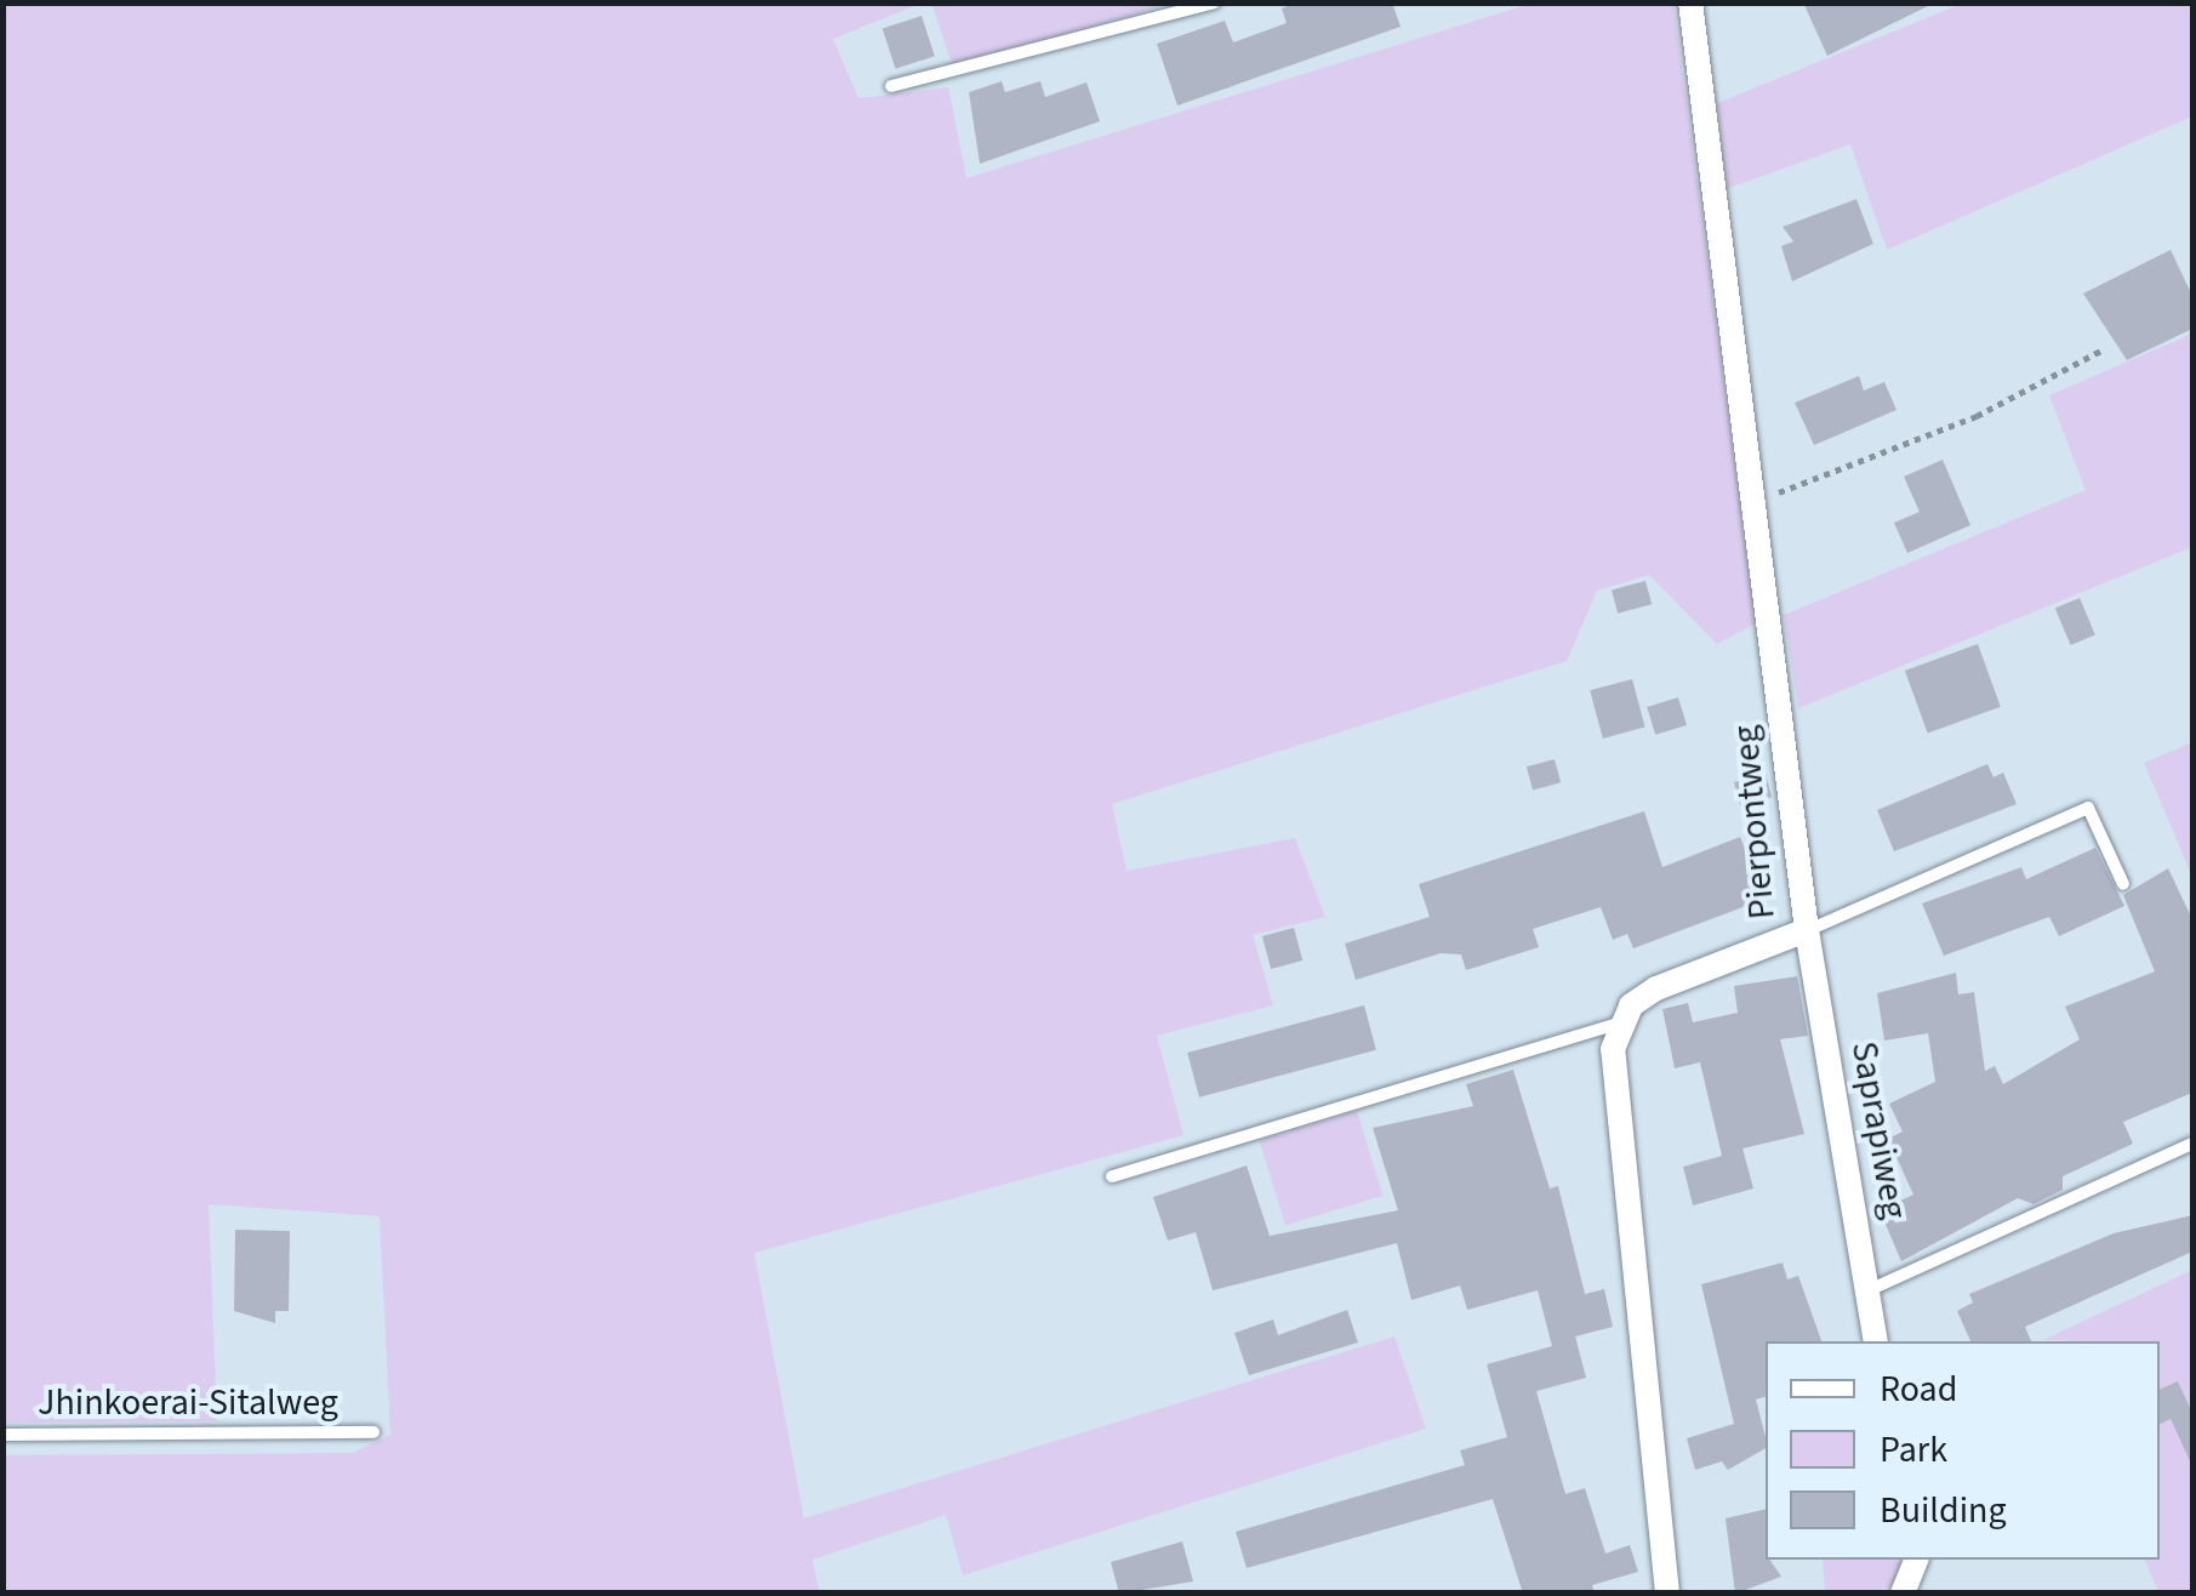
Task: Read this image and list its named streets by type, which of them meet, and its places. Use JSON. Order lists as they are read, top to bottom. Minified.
{"streets":{"street":["Pierpontweg","Saprapiweg"],"lane":["Jhinkoerai-Sitalweg"]},"crossings":[["Pierpontweg","Saprapiweg"]],"legend":["Road","Park","Building"]}
